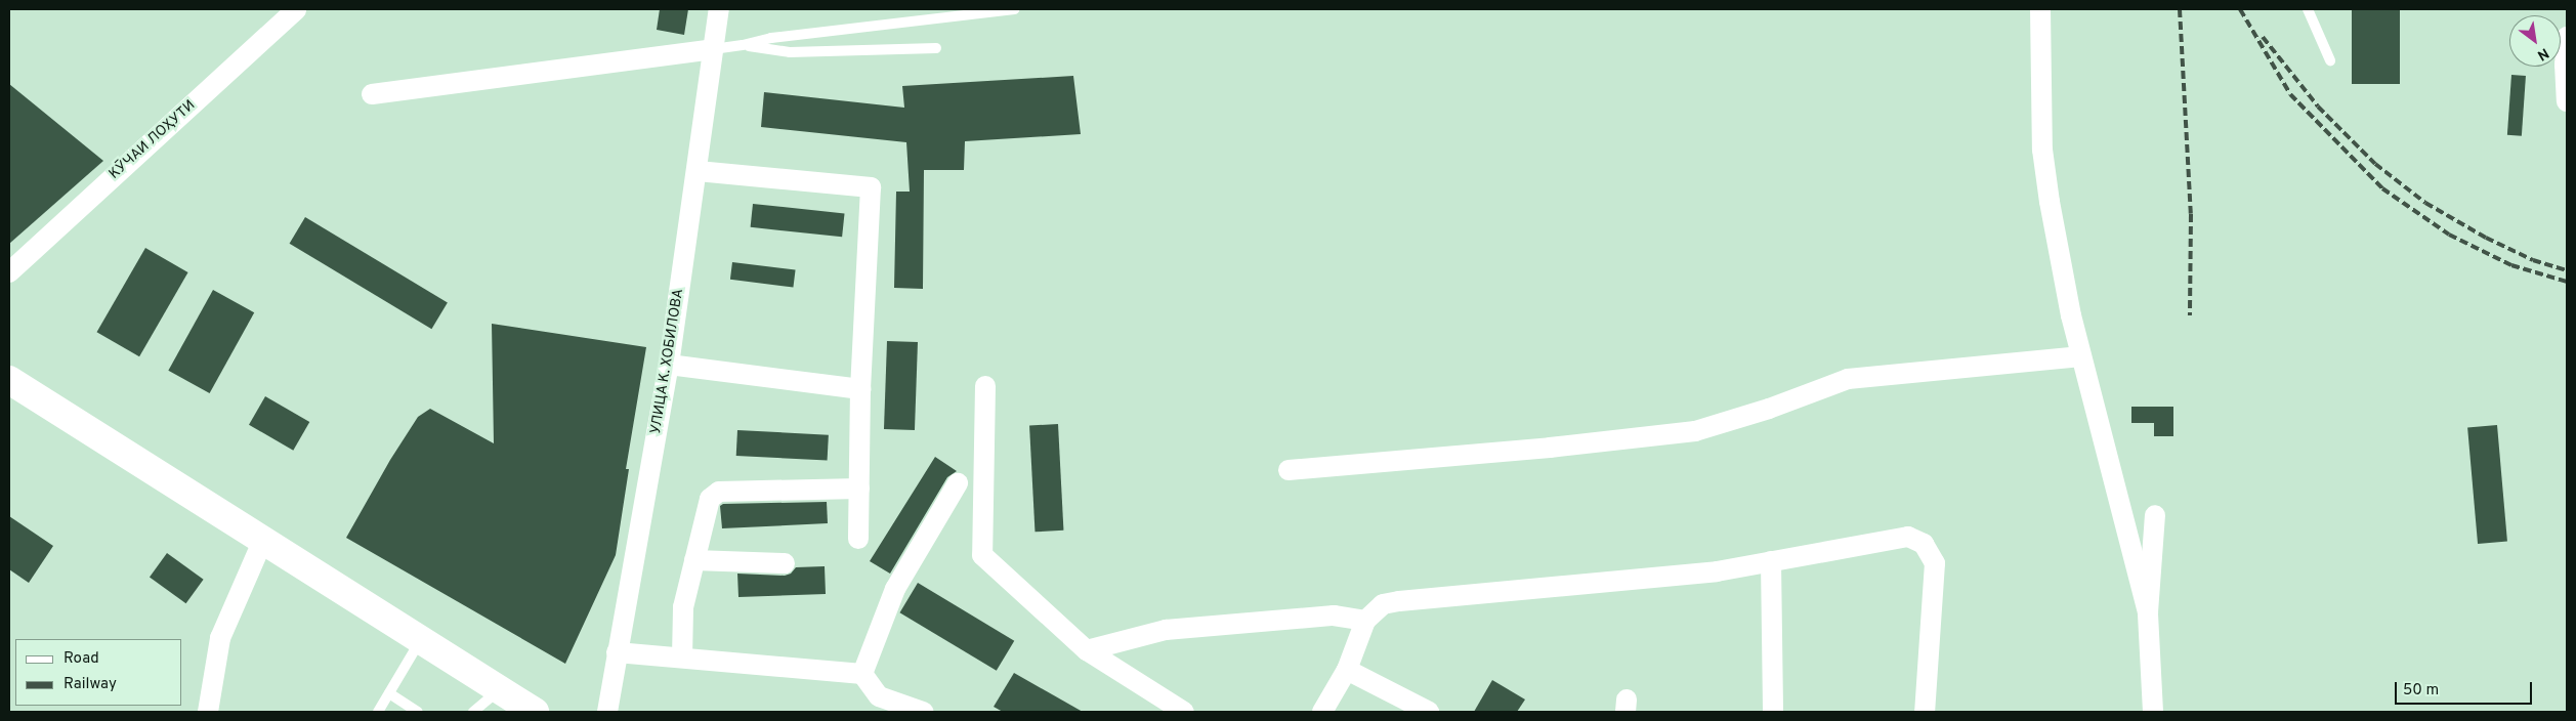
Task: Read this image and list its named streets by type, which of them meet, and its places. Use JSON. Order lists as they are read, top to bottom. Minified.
{"streets":{"street":["КӮЧАИ ЛОҲУТИ","УЛИЦА К. ХОБИЛОВА"]},"legend":["Road","Railway"],"scale_bar":"50 m","north":"bottom right"}
